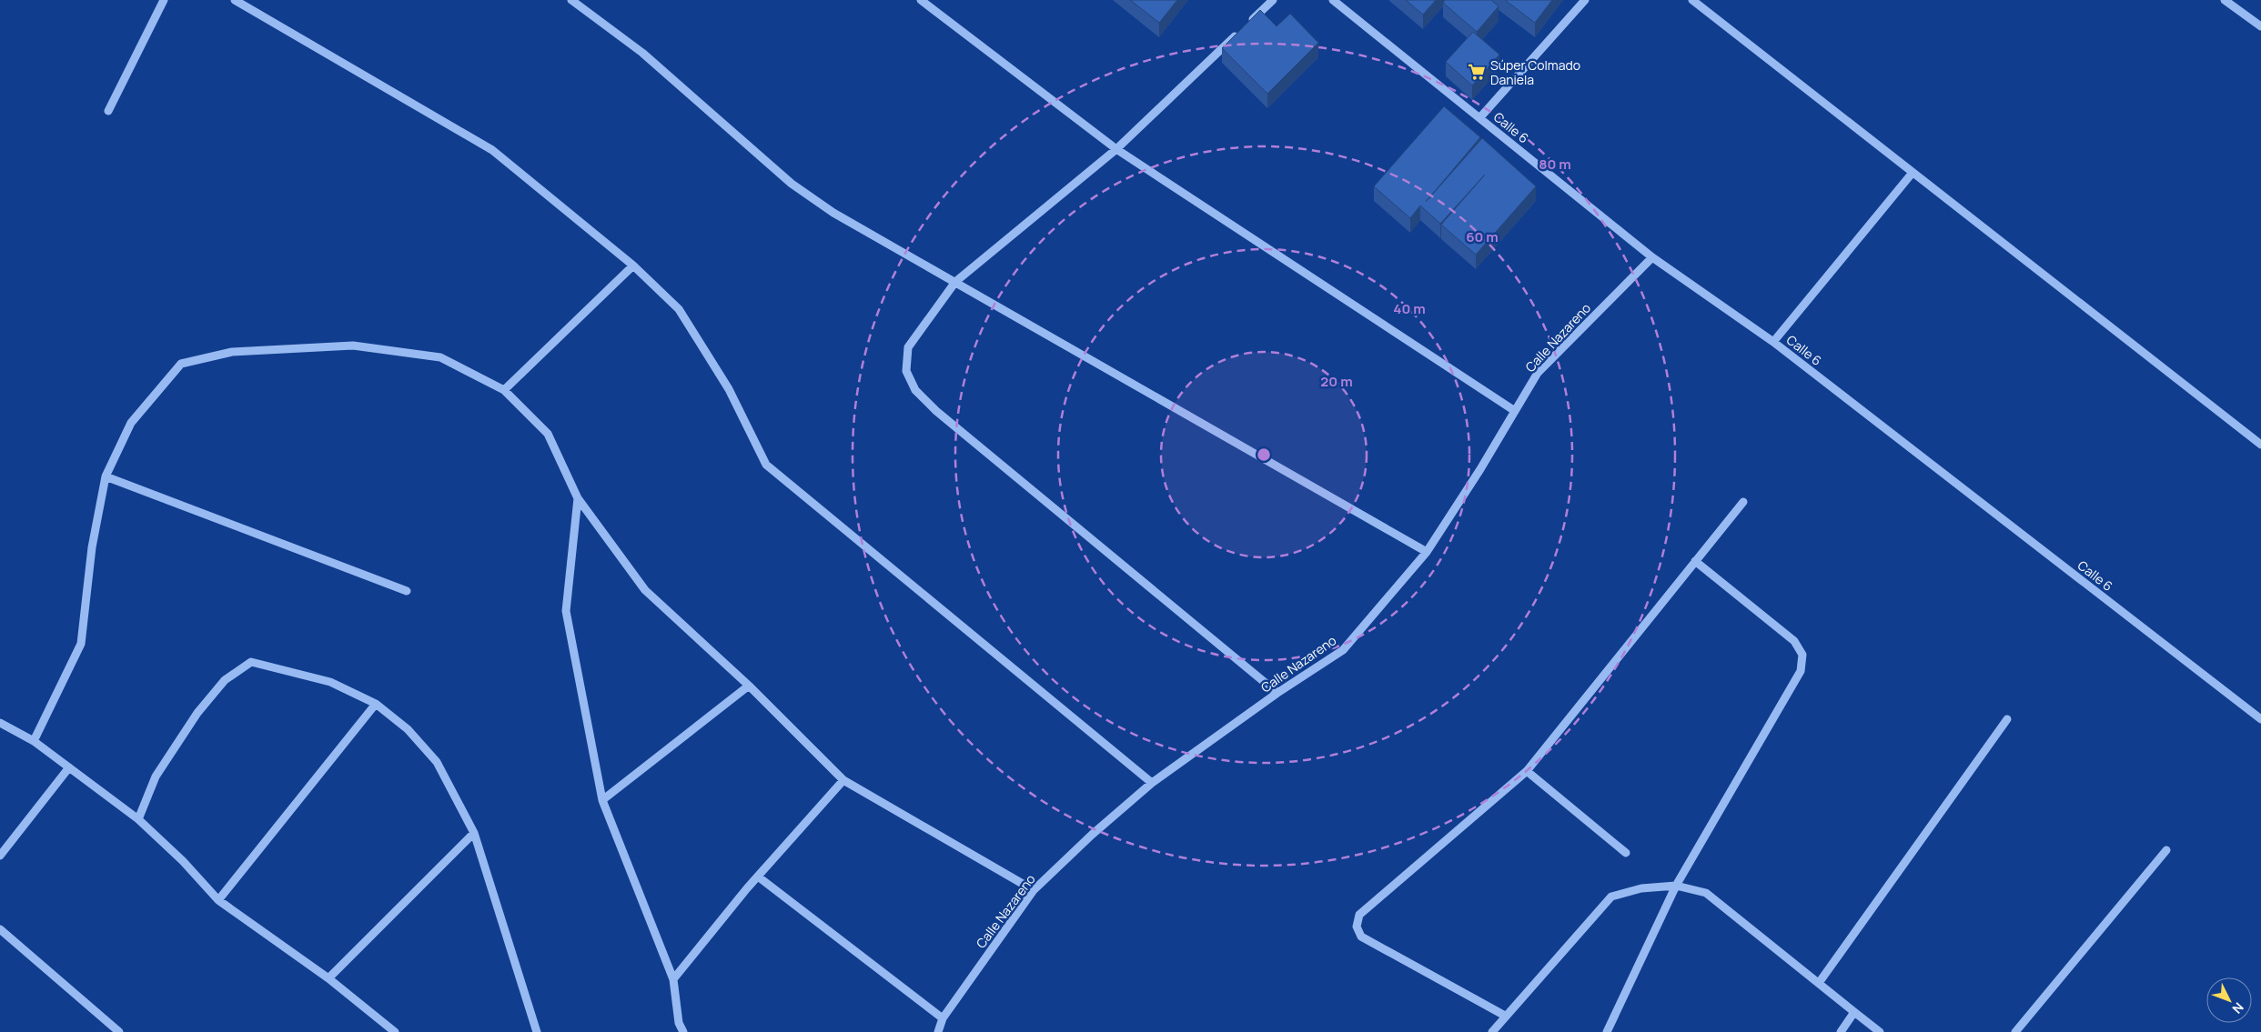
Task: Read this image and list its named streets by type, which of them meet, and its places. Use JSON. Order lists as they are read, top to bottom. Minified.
{"streets":{"street":["Calle 6","Calle Nazareno"]},"crossings":[["Calle 6","Calle Nazareno"]],"places":{"supermarket":["Súper Colmado Daniela"]},"north":"bottom right","rings":["80 m","60 m","40 m","20 m"]}
